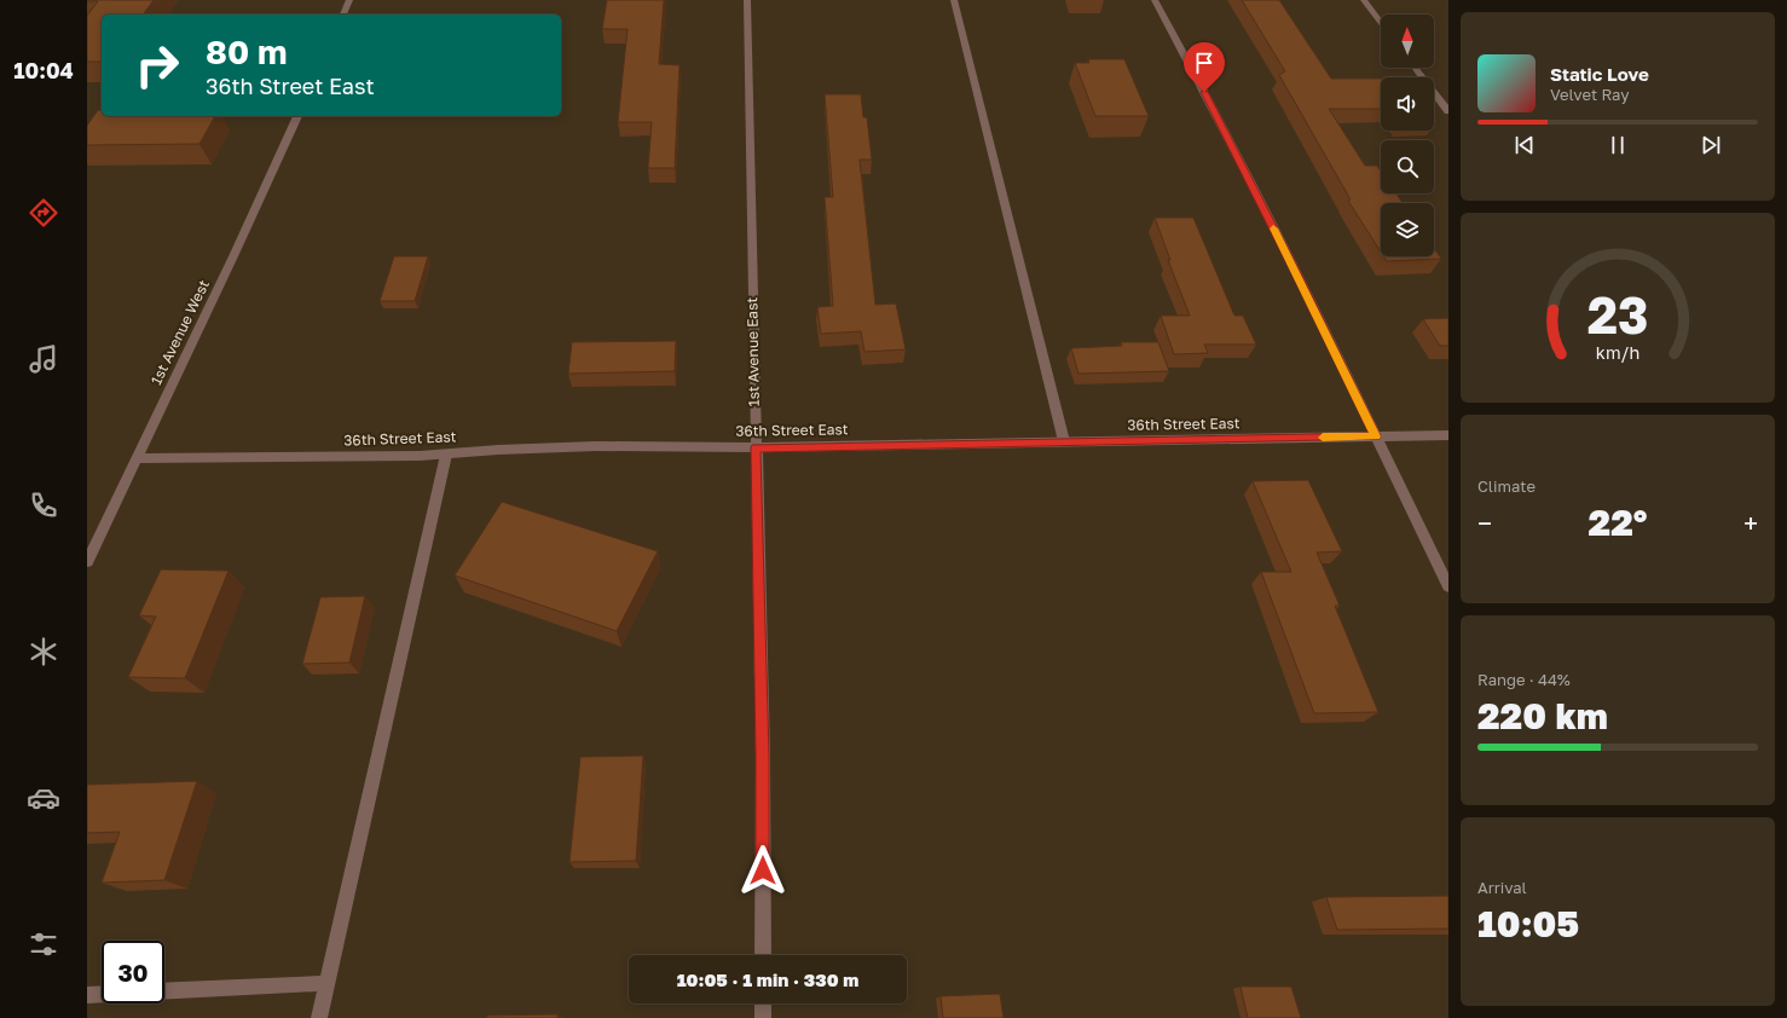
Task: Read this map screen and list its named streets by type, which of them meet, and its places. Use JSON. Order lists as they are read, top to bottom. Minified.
{"streets":{"street":["1st Avenue West","1st Avenue East","36th Street East"]},"crossings":[["1st Avenue West","36th Street East"],["1st Avenue East","36th Street East"]],"north":"top","page":{"tabs":"10:04","turn":["80 m","36th Street East"],"song":["Static Love","Velvet Ray"],"tile":["Climate",["Range · 44%","220 km"],["Arrival","10:05"]],"heat":["−","22°","+"],"limit":"30","trip":"10:05 · 1 min · 330 m","gauge":["23","km/h"]}}
